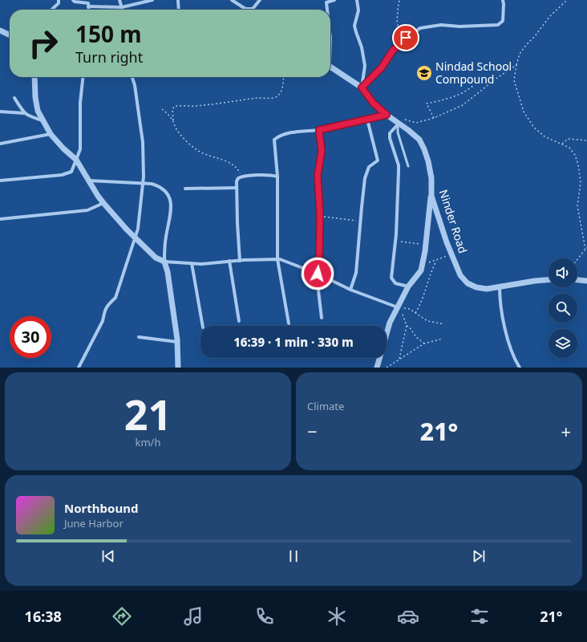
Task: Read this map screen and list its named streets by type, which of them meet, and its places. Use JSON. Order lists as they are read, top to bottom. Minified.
{"streets":{"street":["Ninder Road"]},"places":{"school or university":["Nindad School Compound"]},"page":{"turn":["150 m","Turn right"],"limit":"30","trip":"16:39 · 1 min · 330 m","tile":[["21","km/h"],"Climate"],"heat":["−","21°","+"],"song":["Northbound","June Harbor"],"tabs":["16:38","21°"]}}
